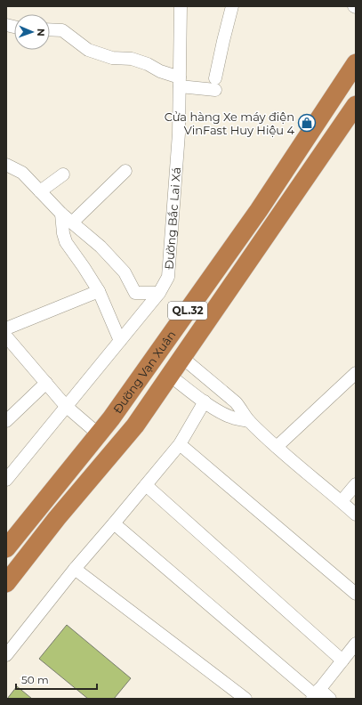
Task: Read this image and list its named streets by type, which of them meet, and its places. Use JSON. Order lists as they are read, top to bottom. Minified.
{"streets":{"highway":["QL.32","Đường Vạn Xuân"],"street":["Đường Bắc Lai Xá"]},"places":{"shop":["Cửa hàng Xe máy điện VinFast Huy Hiệu 4"]},"scale_bar":"50 m","north":"right"}
